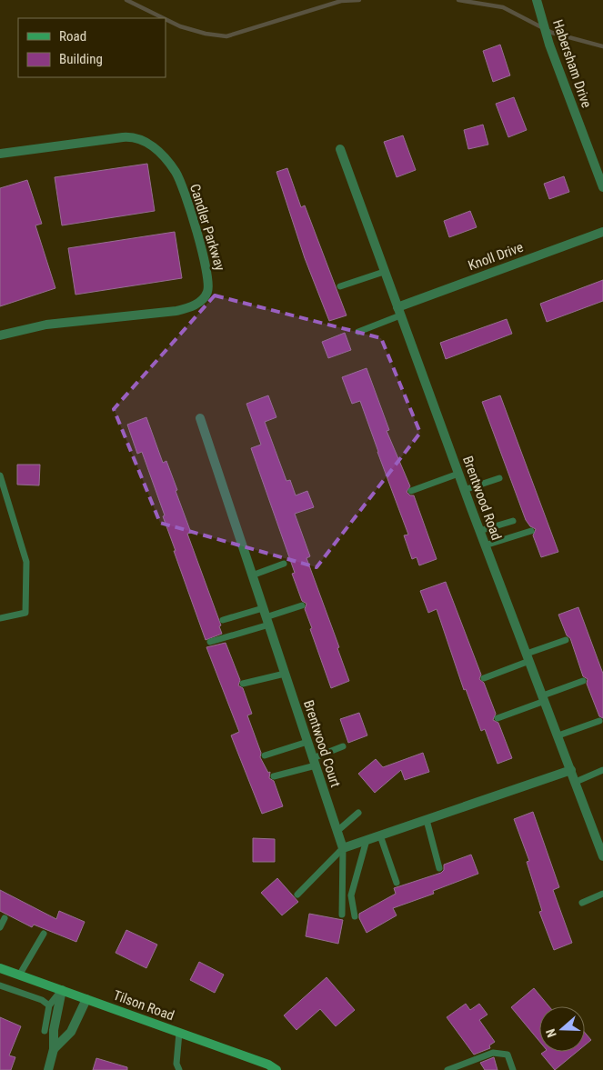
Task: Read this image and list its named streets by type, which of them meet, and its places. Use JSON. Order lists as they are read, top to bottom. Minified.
{"streets":{"street":["Habersham Drive","Candler Parkway","Knoll Drive","Brentwood Road","Brentwood Court","Tilson Road"]},"crossings":[["Knoll Drive","Brentwood Road"]],"legend":["Road","Building"],"north":"left"}
